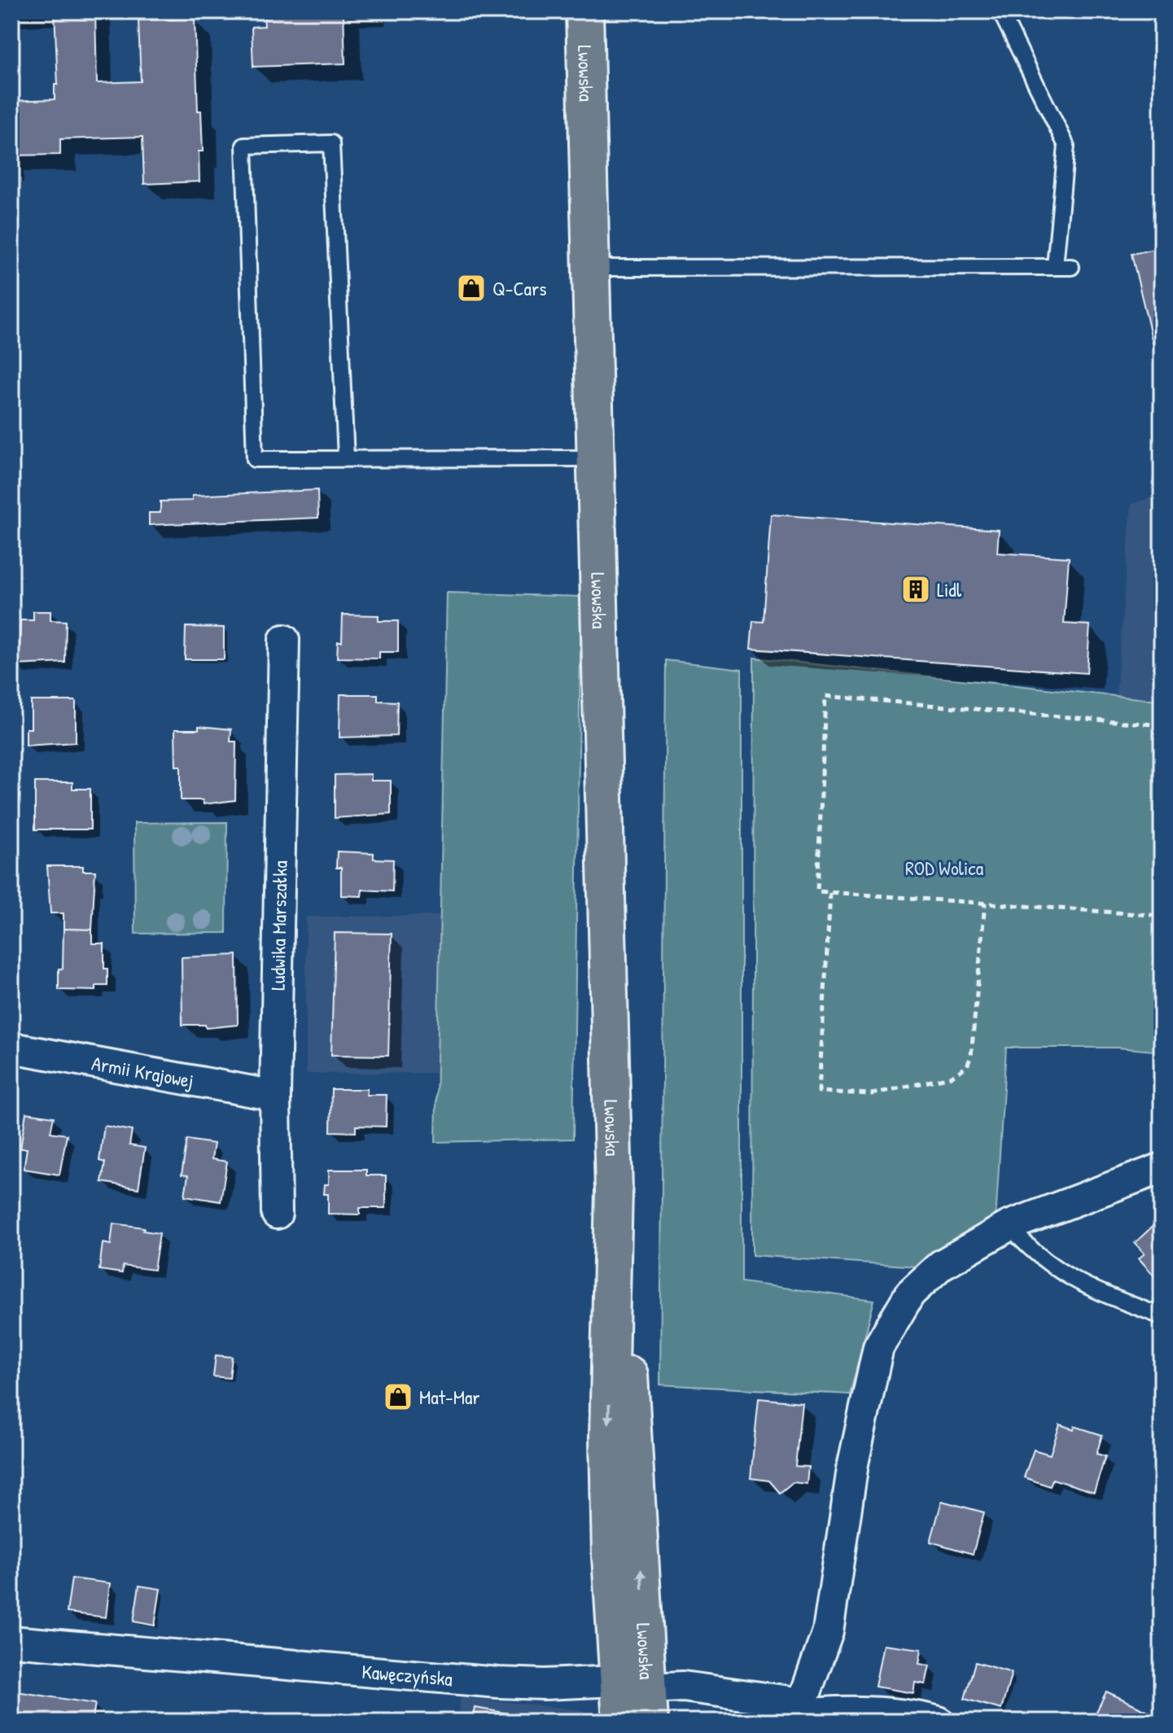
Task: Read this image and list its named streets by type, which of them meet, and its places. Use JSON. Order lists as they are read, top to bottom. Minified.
{"streets":{"main road":["Lwowska"],"street":["Ludwika Marszałka","Armii Krajowej","Kawęczyńska"]},"crossings":[["Lwowska","Kawęczyńska"],["Ludwika Marszałka","Armii Krajowej"]],"parks":["ROD Wolica"],"places":{"shop":["Q-Cars","Mat-Mar"],"building":["Lidl"]}}
